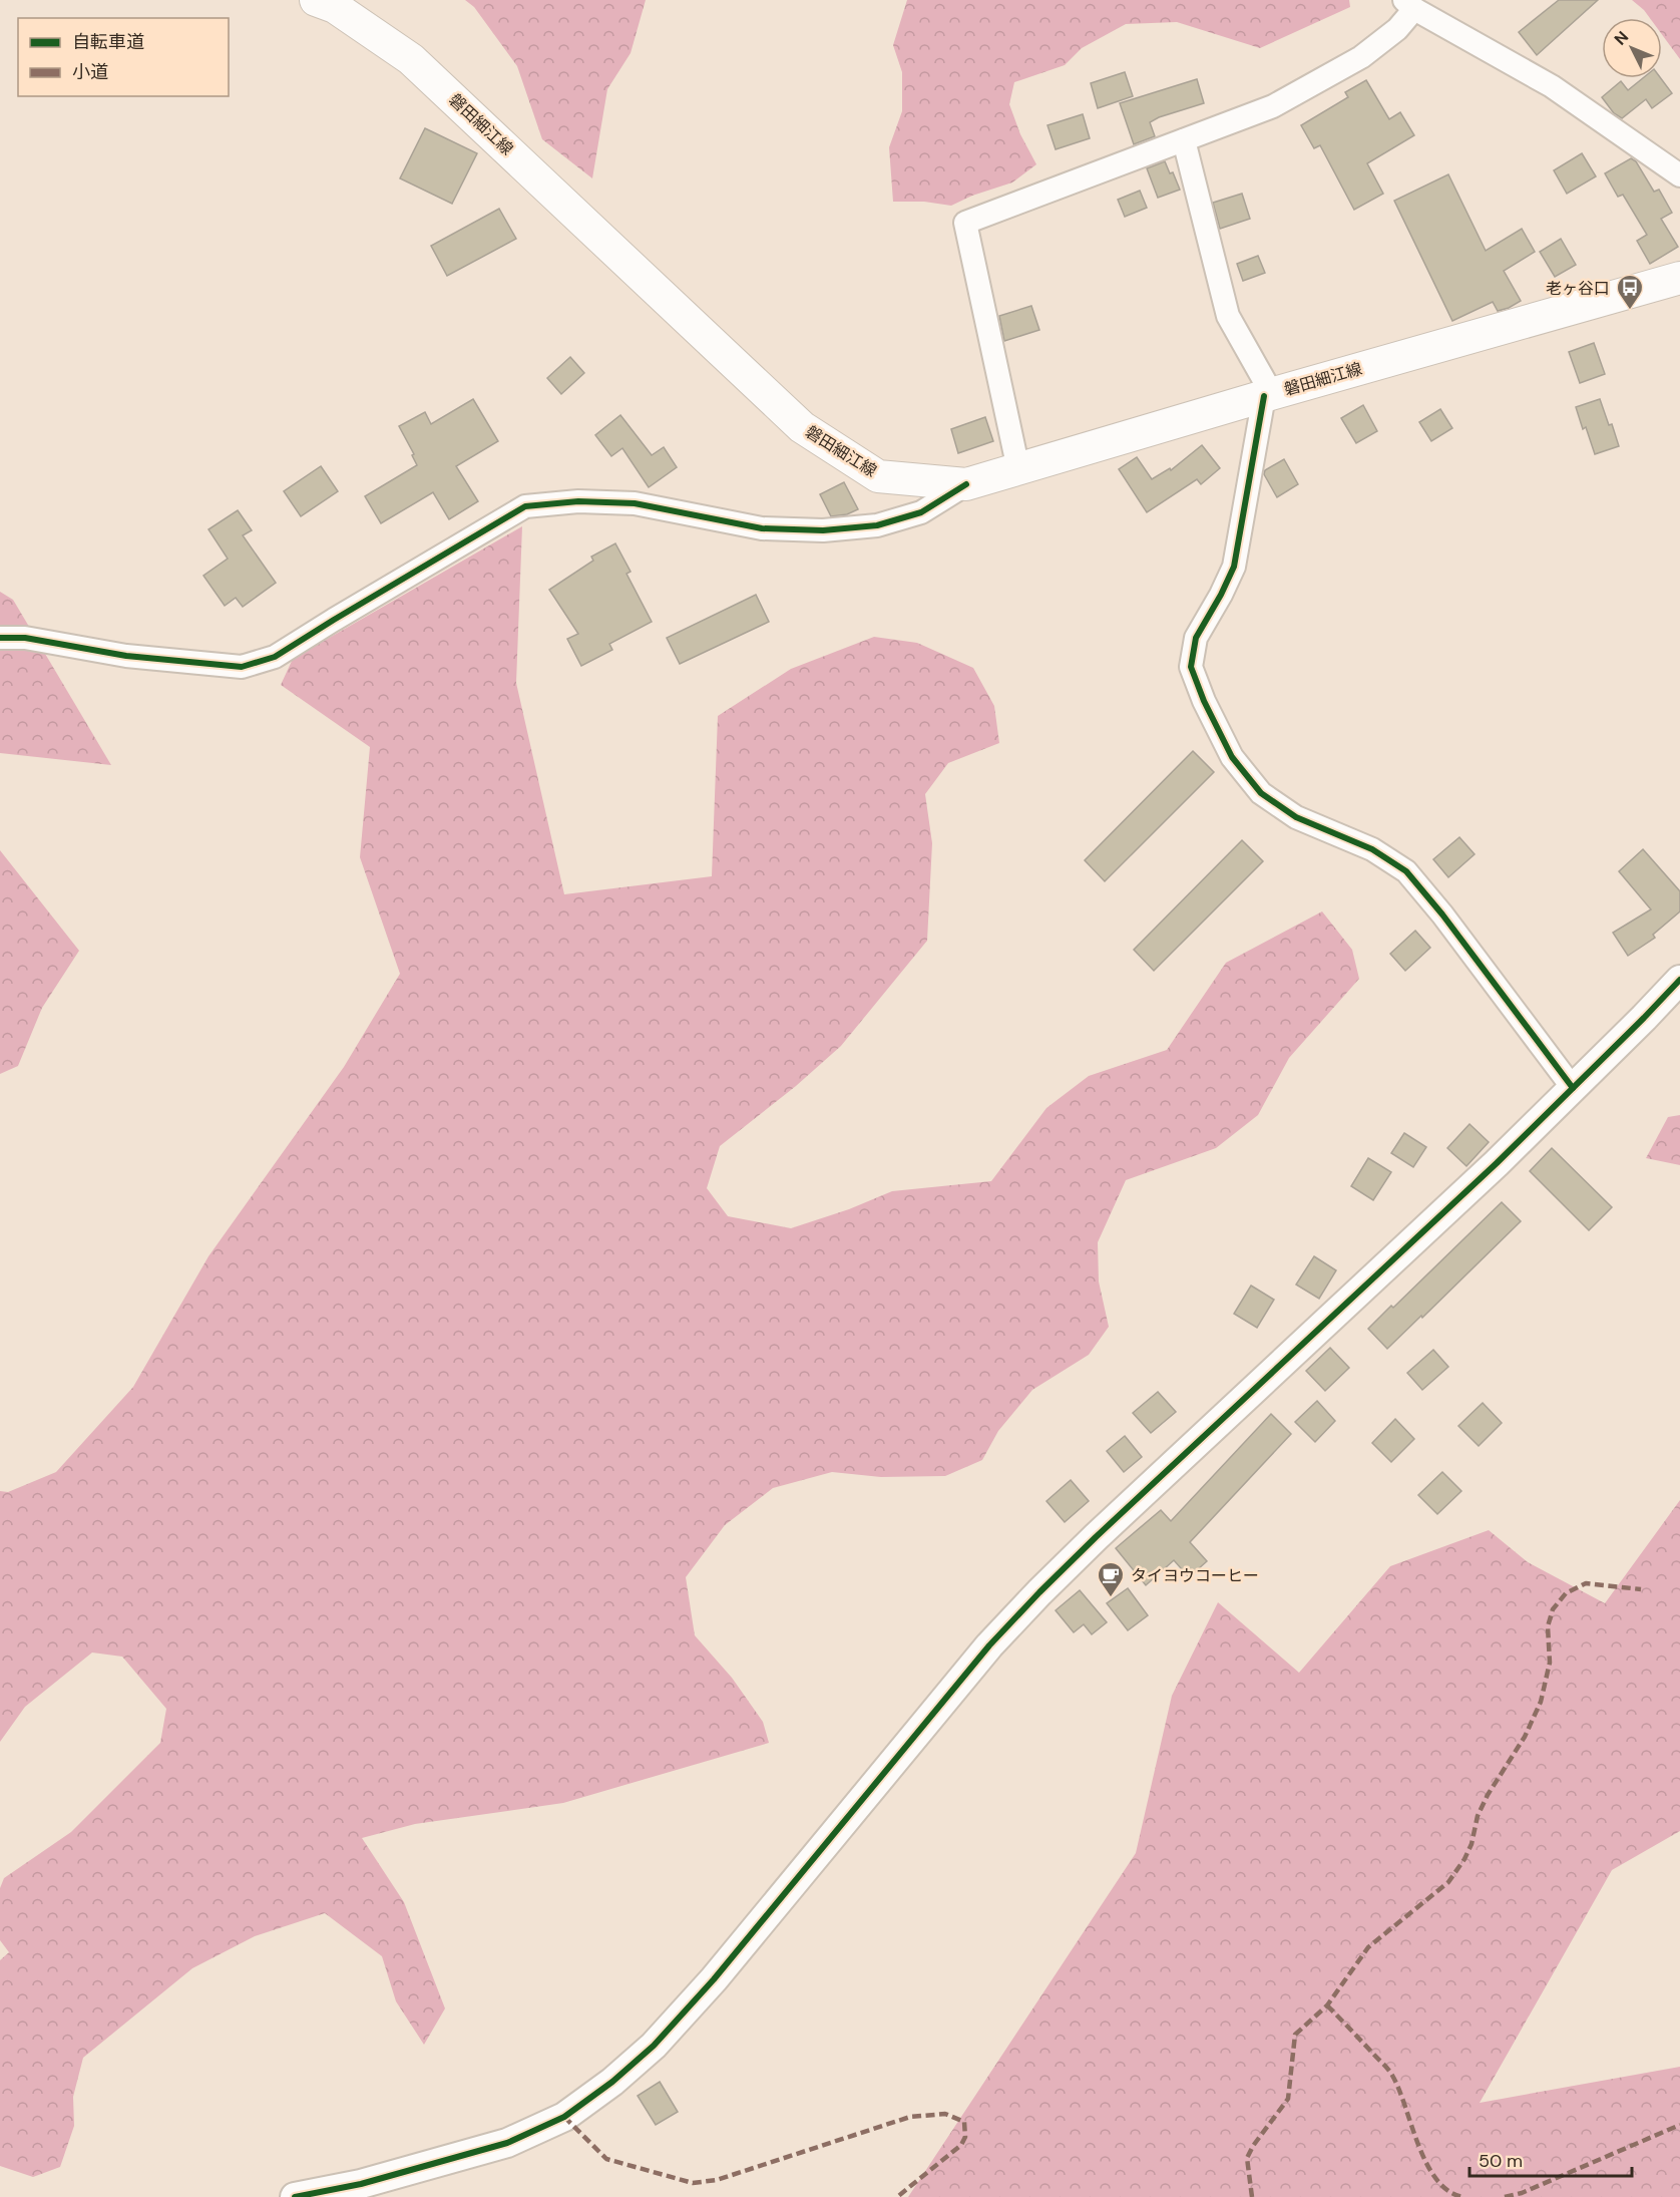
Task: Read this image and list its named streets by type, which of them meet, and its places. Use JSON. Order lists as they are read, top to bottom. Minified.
{"streets":{"main road":["磐田細江線"]},"places":{"bus stop":["老ヶ谷口"],"cafe":["タイヨウコーヒー"]},"legend":["自転車道","小道"],"scale_bar":"50 m","north":"top left"}
